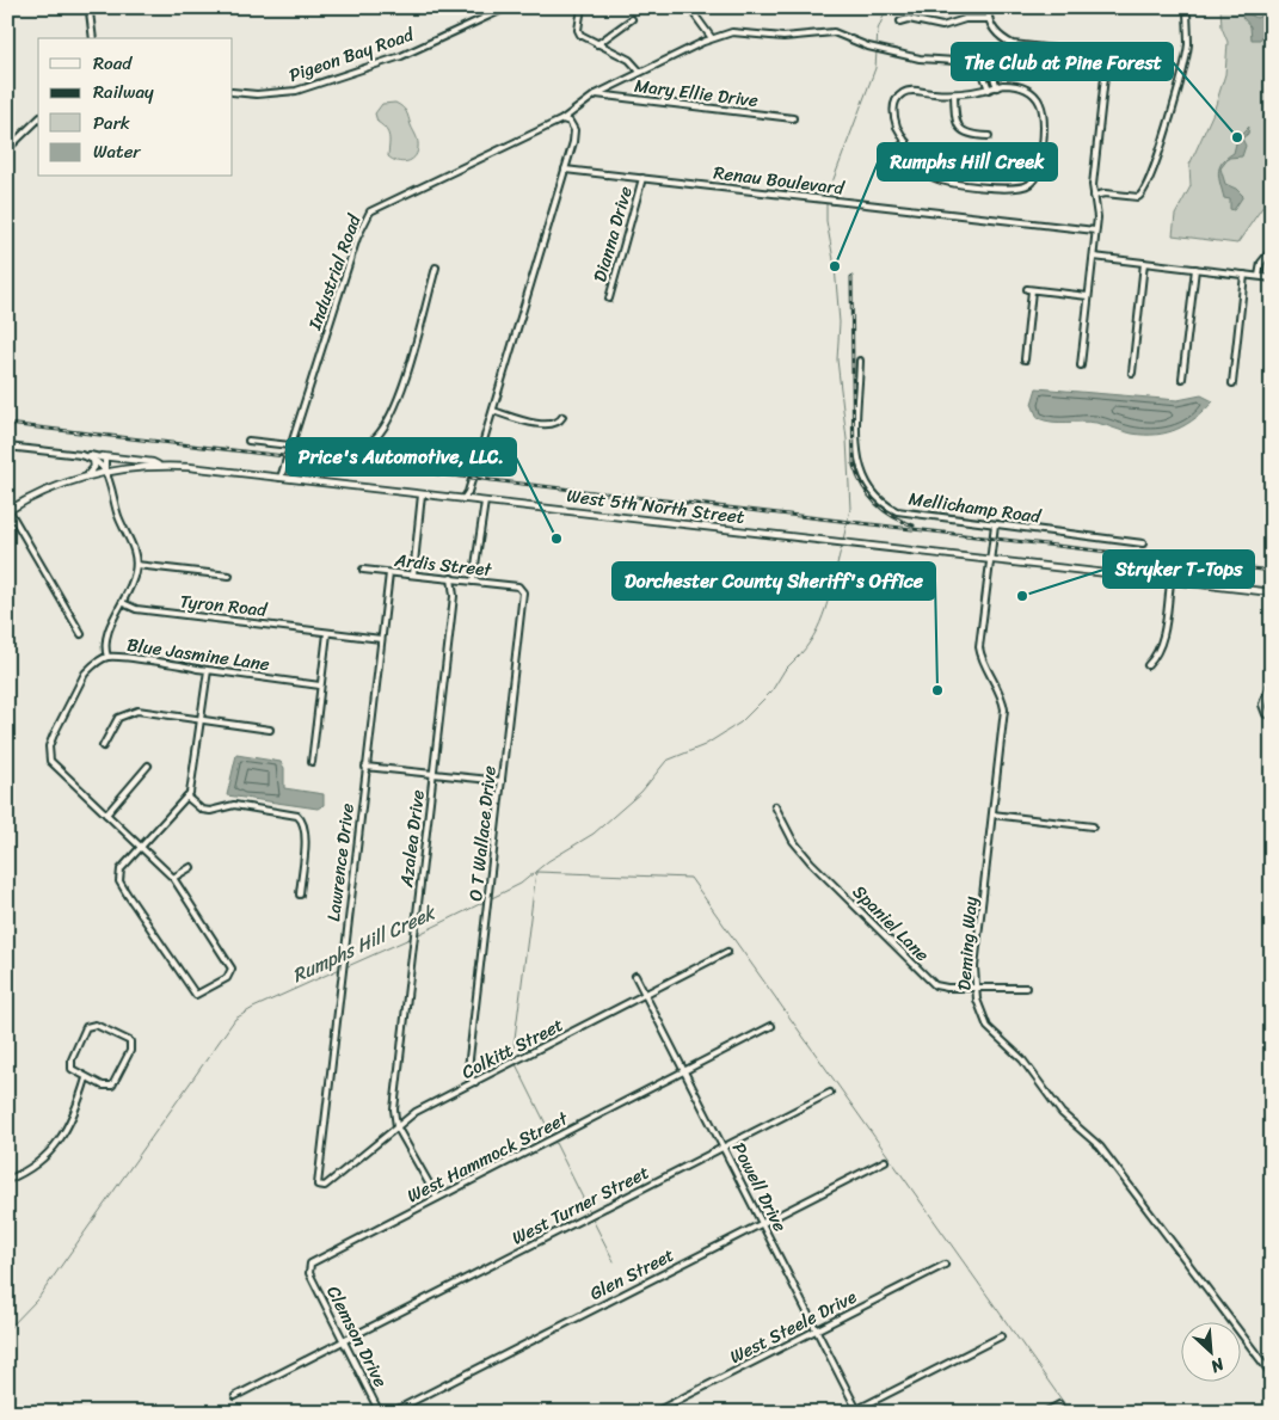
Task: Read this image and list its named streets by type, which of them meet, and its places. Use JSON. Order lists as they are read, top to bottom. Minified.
{"streets":{"main road":["West 5th North Street"],"street":["Pigeon Bay Road","Mary Ellie Drive","Renau Boulevard","Dianna Drive","Industrial Road","Mellichamp Road","Ardis Street","Tyron Road","Blue Jasmine Lane","O T Wallace Drive","Azalea Drive","Lawrence Drive","Spaniel Lane","Deming Way","Colkitt Street","West Hammock Street","Powell Drive","West Turner Street","Glen Street","West Steele Drive","Clemson Drive"]},"crossings":[["Mary Ellie Drive","Industrial Road"],["Renau Boulevard","Dianna Drive"],["Industrial Road","West 5th North Street"],["West 5th North Street","Deming Way"],["Mellichamp Road","Deming Way"],["Ardis Street","O T Wallace Drive"],["Ardis Street","Azalea Drive"],["Ardis Street","Lawrence Drive"],["Tyron Road","Lawrence Drive"],["O T Wallace Drive","Colkitt Street"],["Azalea Drive","Colkitt Street"],["Azalea Drive","West Hammock Street"],["Lawrence Drive","Colkitt Street"],["Spaniel Lane","Deming Way"],["Colkitt Street","Powell Drive"],["West Hammock Street","Powell Drive"],["West Hammock Street","Clemson Drive"],["Powell Drive","West Turner Street"],["Powell Drive","Glen Street"],["Powell Drive","West Steele Drive"],["West Turner Street","Clemson Drive"]],"water":["Rumphs Hill Creek"],"places":["The Club at Pine Forest","Rumphs Hill Creek","Price's Automotive, LLC.","Stryker T-Tops","Dorchester County Sheriff's Office"],"legend":["Road","Railway","Park","Water"],"north":"bottom right"}
